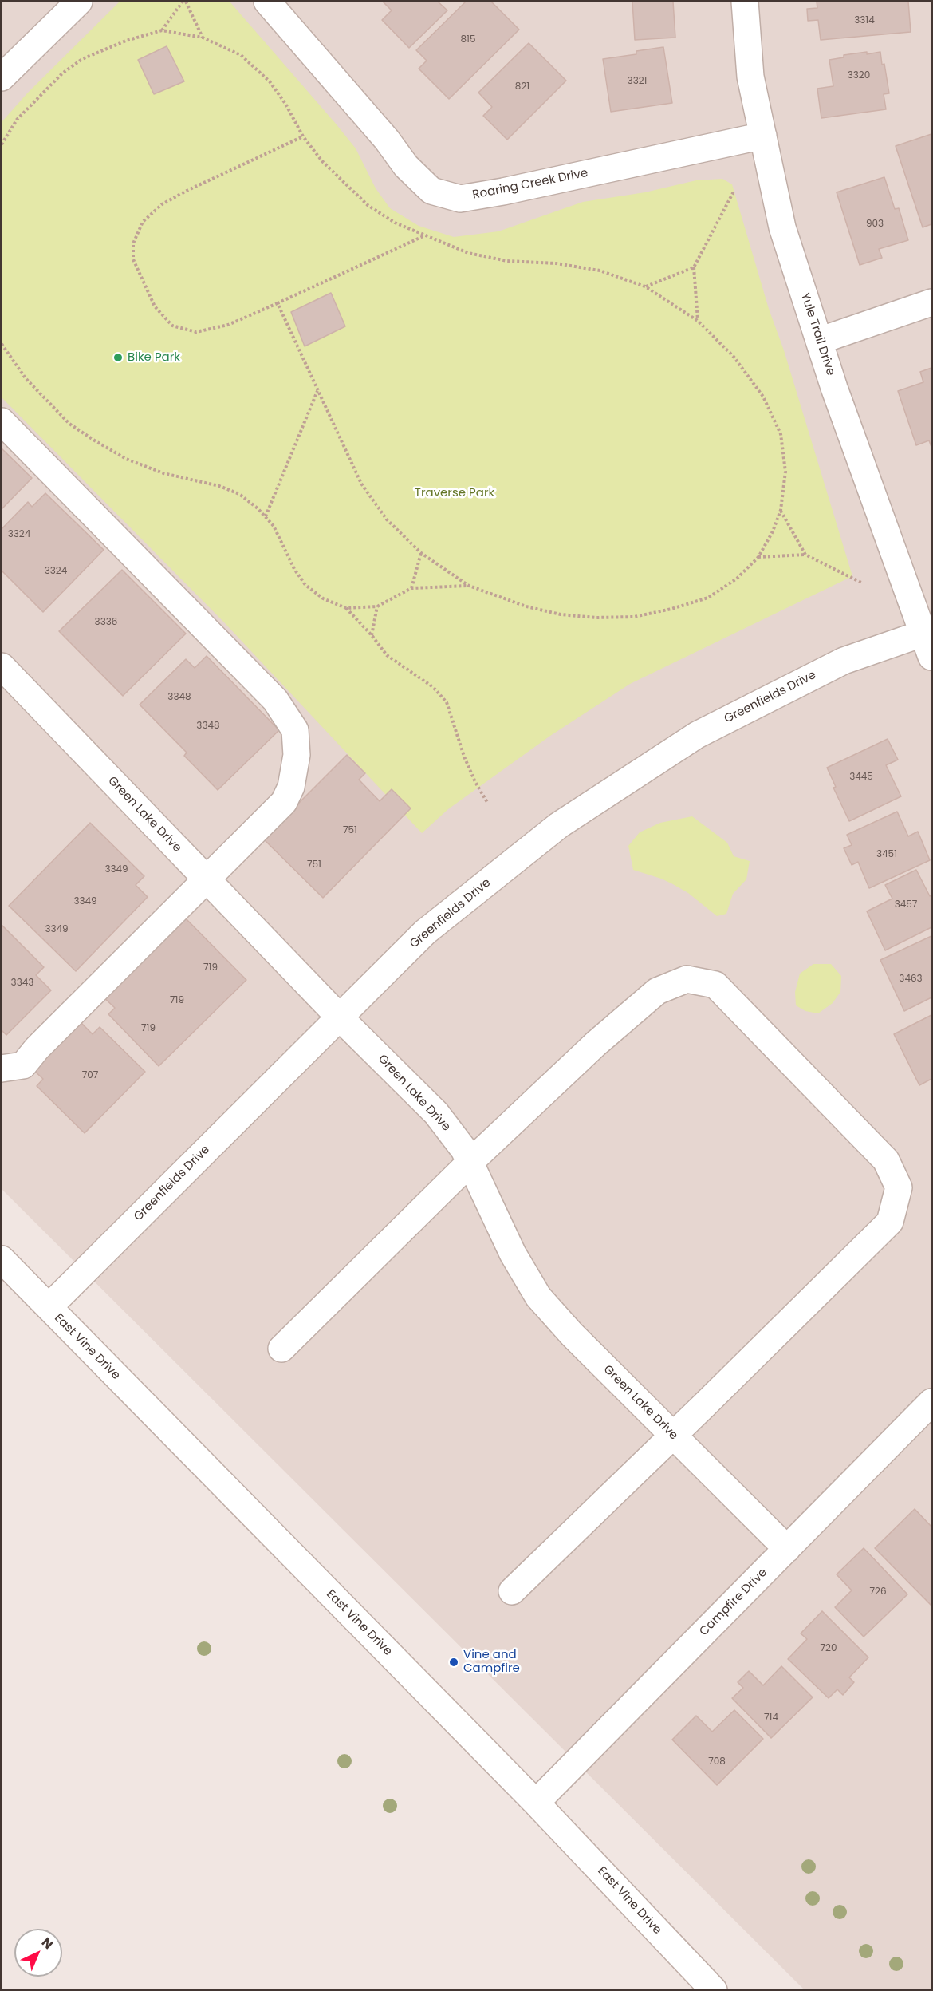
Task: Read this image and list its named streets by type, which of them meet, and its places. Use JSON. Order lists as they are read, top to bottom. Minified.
{"streets":{"street":["Roaring Creek Drive","Yule Trail Drive","Greenfields Drive","Green Lake Drive","East Vine Drive","Campfire Drive"]},"crossings":[["Roaring Creek Drive","Yule Trail Drive"],["Yule Trail Drive","Greenfields Drive"],["Greenfields Drive","Green Lake Drive"],["Greenfields Drive","East Vine Drive"],["Green Lake Drive","Campfire Drive"],["East Vine Drive","Campfire Drive"]],"parks":["Traverse Park"],"places":["Bike Park","Vine and Campfire"],"house_numbers":["3314","815","3320","3321","821","903","3324","3324","3336","3348","3348","3445","751","3451","751","3349","3349","3457","3349","719","3463","3343","719","719","707","726","720","714","708"],"north":"top right"}
